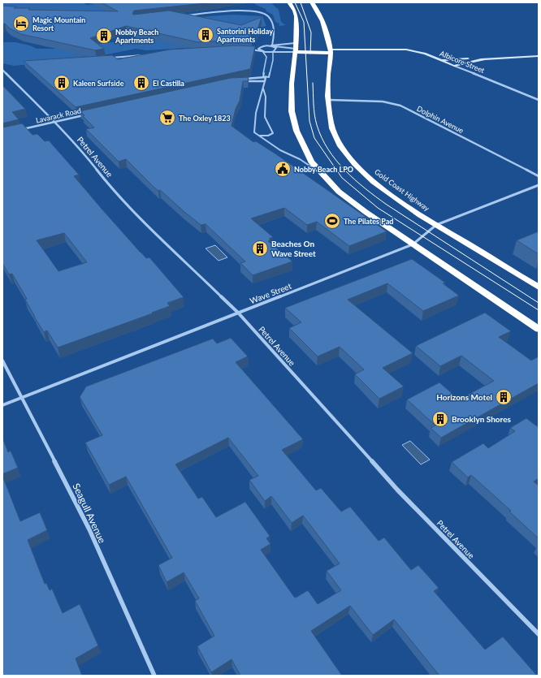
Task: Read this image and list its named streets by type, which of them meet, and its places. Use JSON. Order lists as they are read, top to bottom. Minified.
{"streets":{"highway":["Gold Coast Highway"],"street":["Albicore Street","Lavarack Road","Dolphin Avenue","Petrel Avenue","Wave Street","Seagull Avenue"]},"crossings":[["Albicore Street","Gold Coast Highway"],["Lavarack Road","Petrel Avenue"],["Dolphin Avenue","Gold Coast Highway"],["Petrel Avenue","Wave Street"],["Gold Coast Highway","Wave Street"],["Wave Street","Seagull Avenue"]],"places":{"hotel":["Magic Mountain Resort"],"building":["Santorini Holiday Apartments","Nobby Beach Apartments","Kaleen Surfside","El Castilla","Beaches On Wave Street","Horizons Motel","Brooklyn Shores"],"supermarket":["The Oxley 1823"],"public building":["Nobby Beach LPO"],"sports":["The Pilates Pad"]}}
